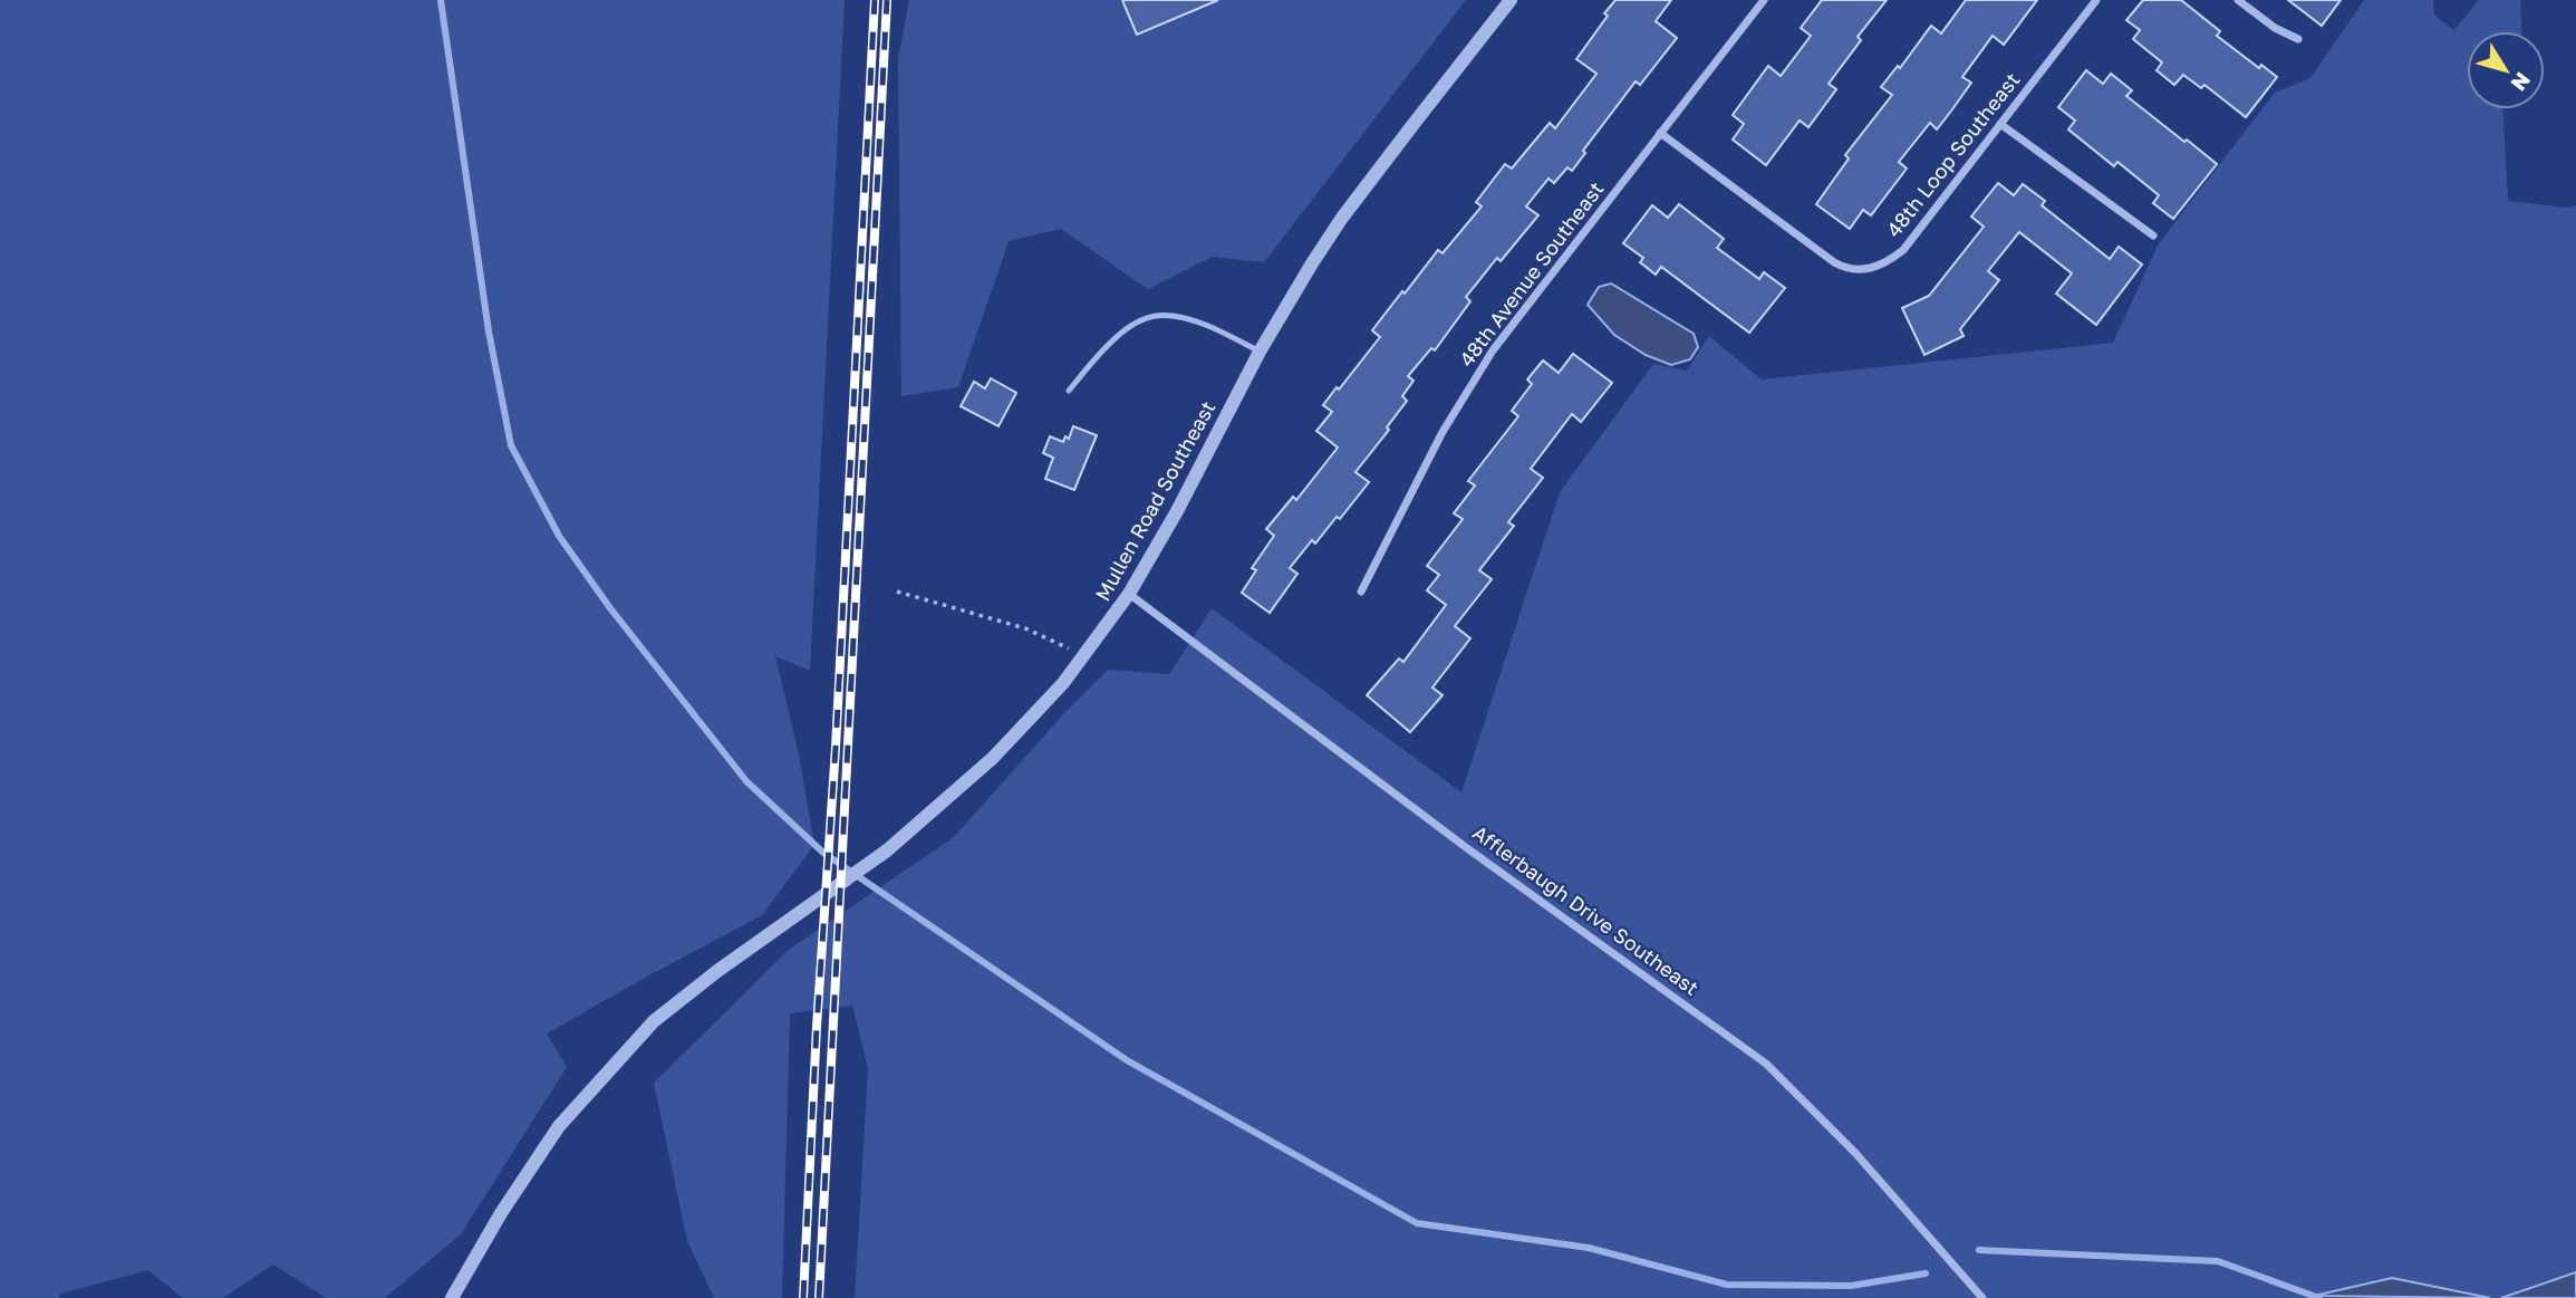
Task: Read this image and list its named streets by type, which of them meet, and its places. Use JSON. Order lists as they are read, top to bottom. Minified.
{"streets":{"street":["48th Loop Southeast","48th Avenue Southeast","Mullen Road Southeast","Afflerbaugh Drive Southeast"]},"crossings":[["48th Loop Southeast","48th Avenue Southeast"],["Mullen Road Southeast","Afflerbaugh Drive Southeast"]],"north":"bottom right"}
